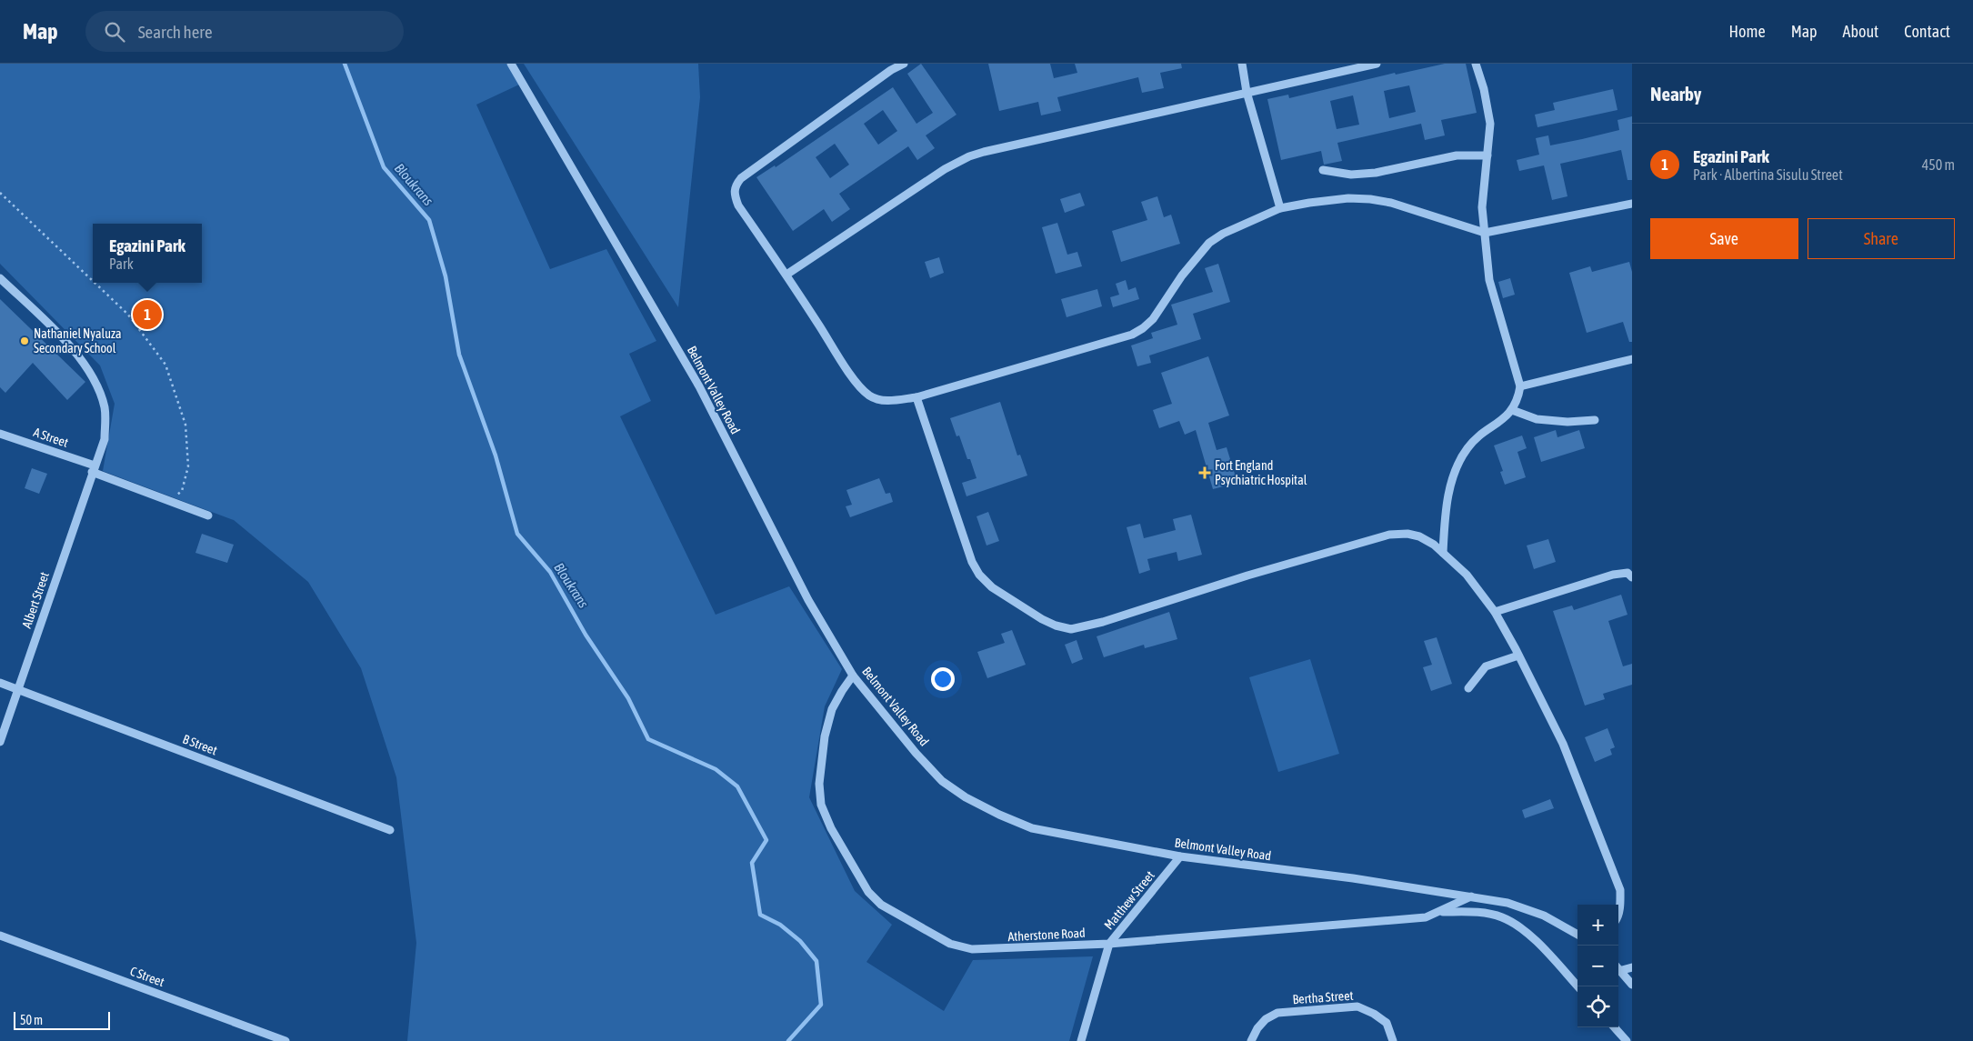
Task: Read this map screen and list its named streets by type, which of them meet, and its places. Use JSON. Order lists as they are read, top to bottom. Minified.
{"streets":{"street":["Belmont Valley Road","A Street","Albert Street","B Street","Matthew Street","Atherstone Road","C Street","Bertha Street"]},"crossings":[["Belmont Valley Road","Matthew Street"],["Belmont Valley Road","Atherstone Road"],["A Street","Albert Street"],["Albert Street","B Street"],["Matthew Street","Atherstone Road"]],"water":["Bloukrans"],"places":{"other":["Nathaniel Nyaluza Secondary School"],"health":["Fort England Psychiatric Hospital"]},"scale_bar":"50 m","page":{"header":"Map","search":"Search here","nav":["Home","Map","About","Contact"],"heading":"Nearby","list":[{"mark":"1","name":"Egazini Park","note":"Park · Albertina Sisulu Street","value":"450 m"}],"buttons":["Save","Share"],"popup":["Egazini Park","Park"],"pins":"1","map_buttons":["+","−"],"scale":"50 m"}}
